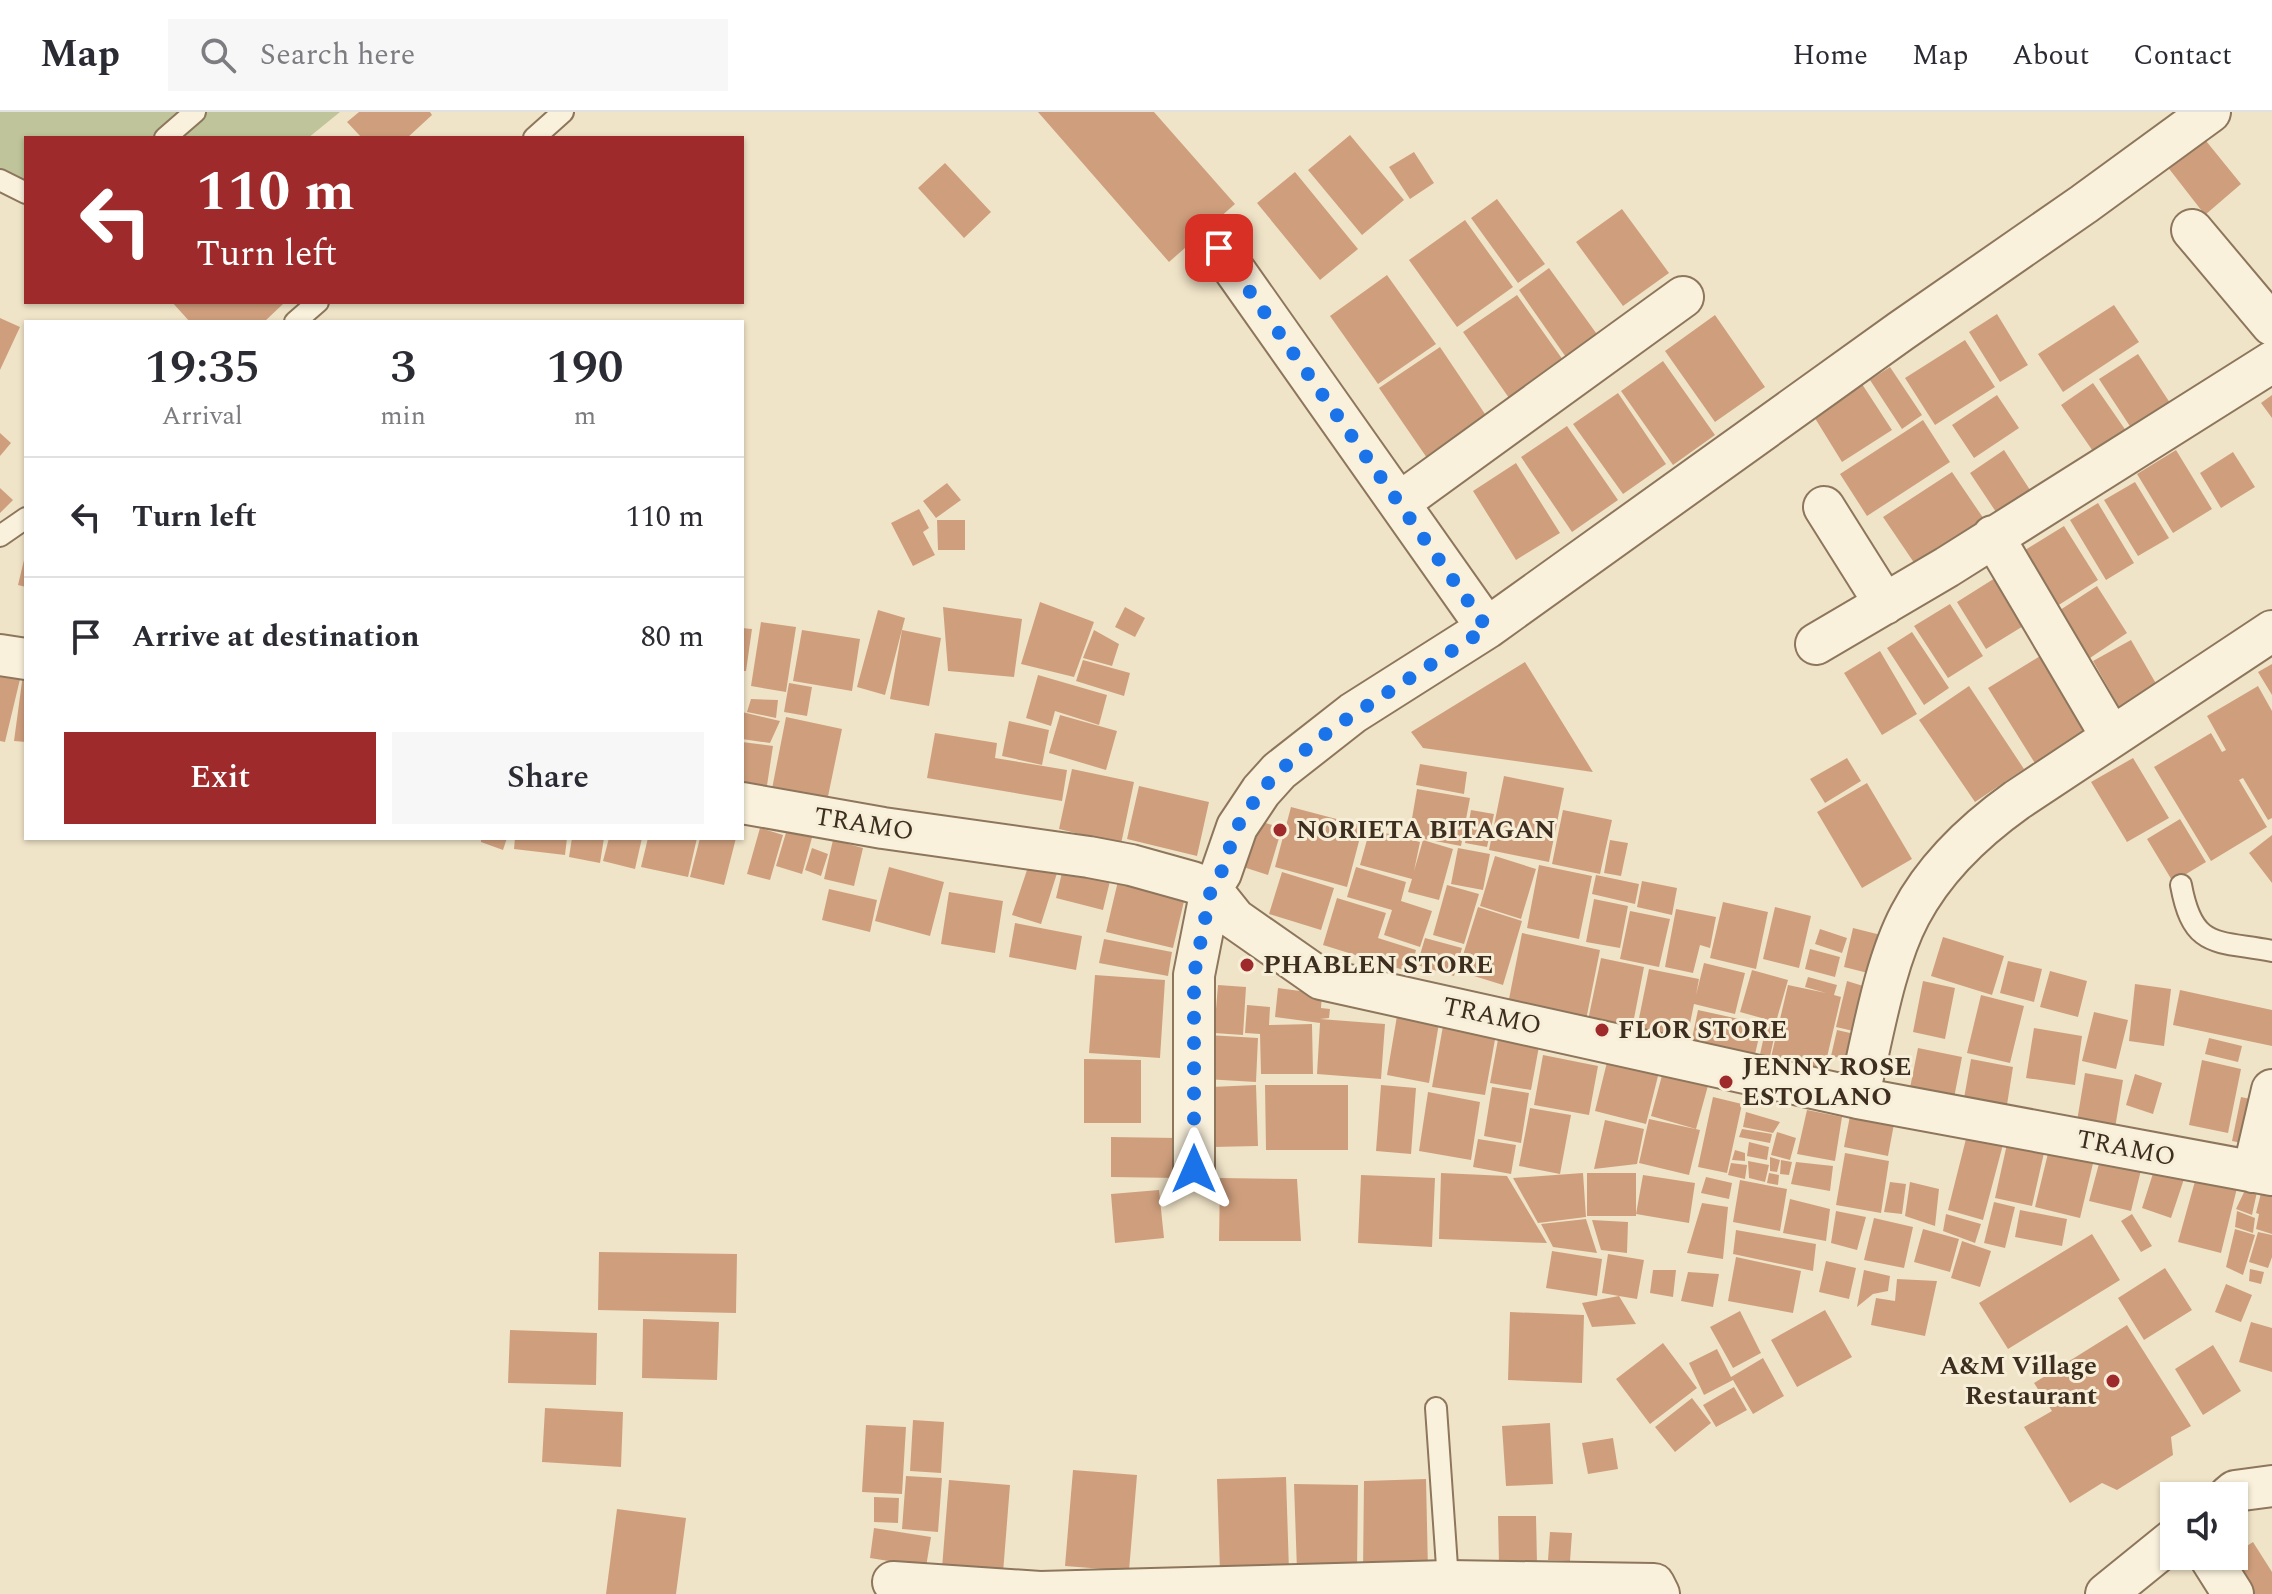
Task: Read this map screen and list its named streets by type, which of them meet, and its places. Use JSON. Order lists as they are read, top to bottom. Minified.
{"streets":{"street":["TRAMO"]},"places":["NORIETA BITAGAN","PHABLEN STORE","FLOR STORE","JENNY ROSE ESTOLANO","A&M Village Restaurant"],"page":{"header":"Map","search":"Search here","nav":["Home","Map","About","Contact"],"turn":["110 m","Turn left"],"eta":["19:35","Arrival","3","min","190","m"],"list":[{"name":"Turn left","value":"110 m"},{"name":"Arrive at destination","value":"80 m"}],"buttons":["Exit","Share"]}}
